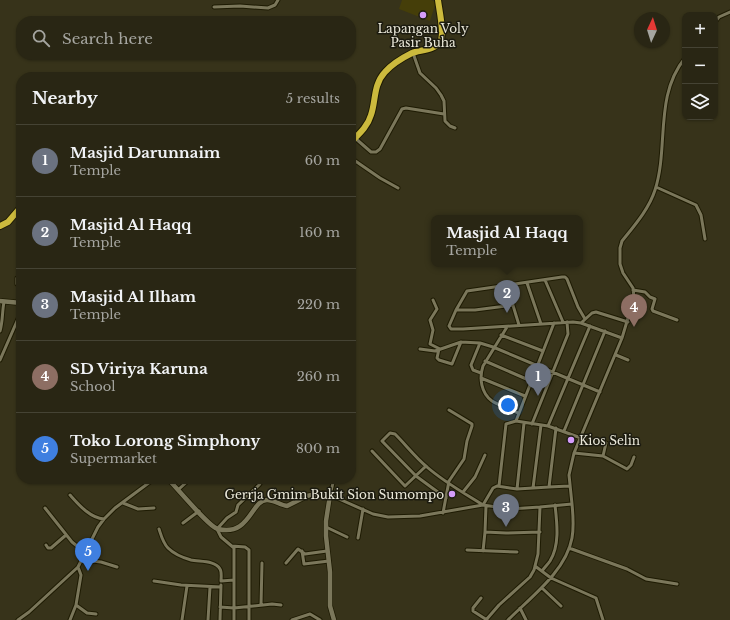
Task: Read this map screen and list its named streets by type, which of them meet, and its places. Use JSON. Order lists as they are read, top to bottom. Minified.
{"places":["Lapangan Voly Pasir Buha","Kios Selin","Gerrja Gmim Bukit Sion Sumompo"],"north":"top","page":{"map_buttons":["+","−"],"search":"Search here","heading":["Nearby","5 results"],"list":[{"mark":"1","name":"Masjid Darunnaim","note":"Temple","value":"60 m"},{"mark":"2","name":"Masjid Al Haqq","note":"Temple","value":"160 m"},{"mark":"3","name":"Masjid Al Ilham","note":"Temple","value":"220 m"},{"mark":"4","name":"SD Viriya Karuna","note":"School","value":"260 m"},{"mark":"5","name":"Toko Lorong Simphony","note":"Supermarket","value":"800 m"}],"popup":["Masjid Al Haqq","Temple"],"pins":["2","4","1","3","5"]}}
